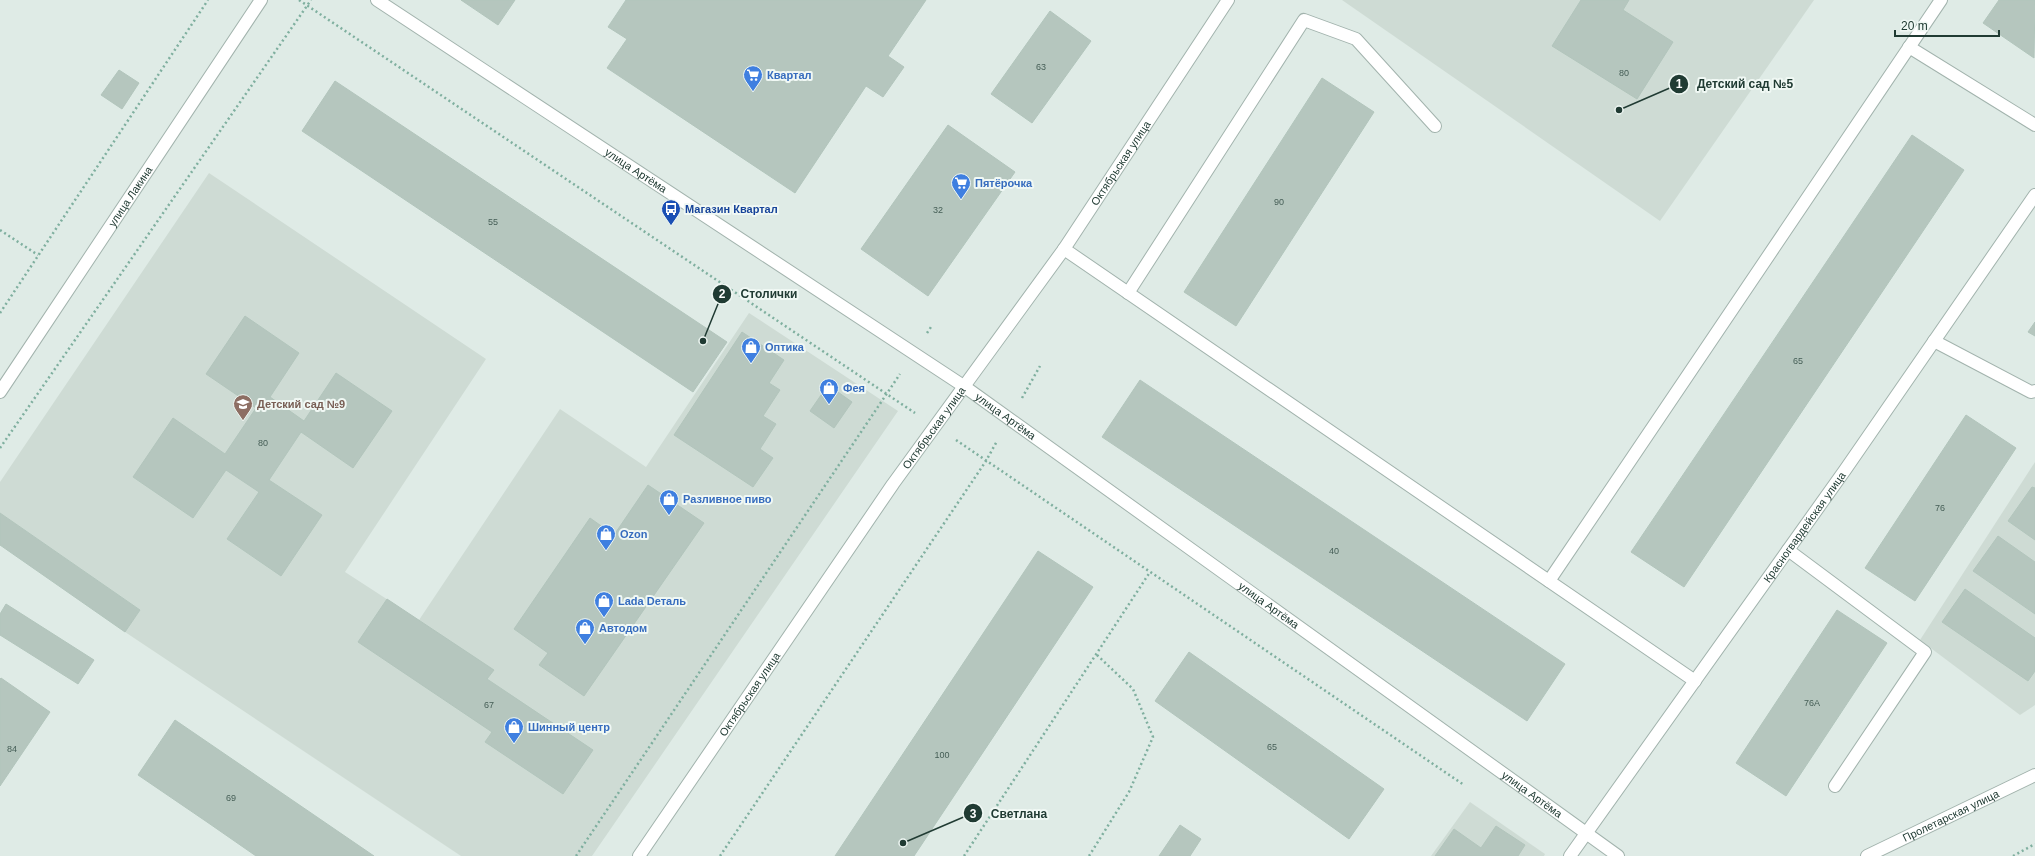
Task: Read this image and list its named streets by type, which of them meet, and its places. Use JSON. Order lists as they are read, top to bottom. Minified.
{"streets":{"street":["Октябрьская улица","улица Артёма","улица Лакина","Красногвардейская улица","Пролетарская улица"]},"crossings":[["Октябрьская улица","улица Артёма"],["улица Артёма","Красногвардейская улица"]],"places":{"supermarket":["Квартал","Пятёрочка"],"other":["Детский сад №5","Столички","Светлана"],"bus stop":["Магазин Квартал"],"shop":["Оптика","Фея","Разливное пиво","Ozon","Lada Dеталь","Автодом","Шинный центр"],"school or university":["Детский сад №9"]},"house_numbers":["63","80","90","32","55","65","80","76","40","76А","67","65","84","100","69"],"scale_bar":"20 m"}
